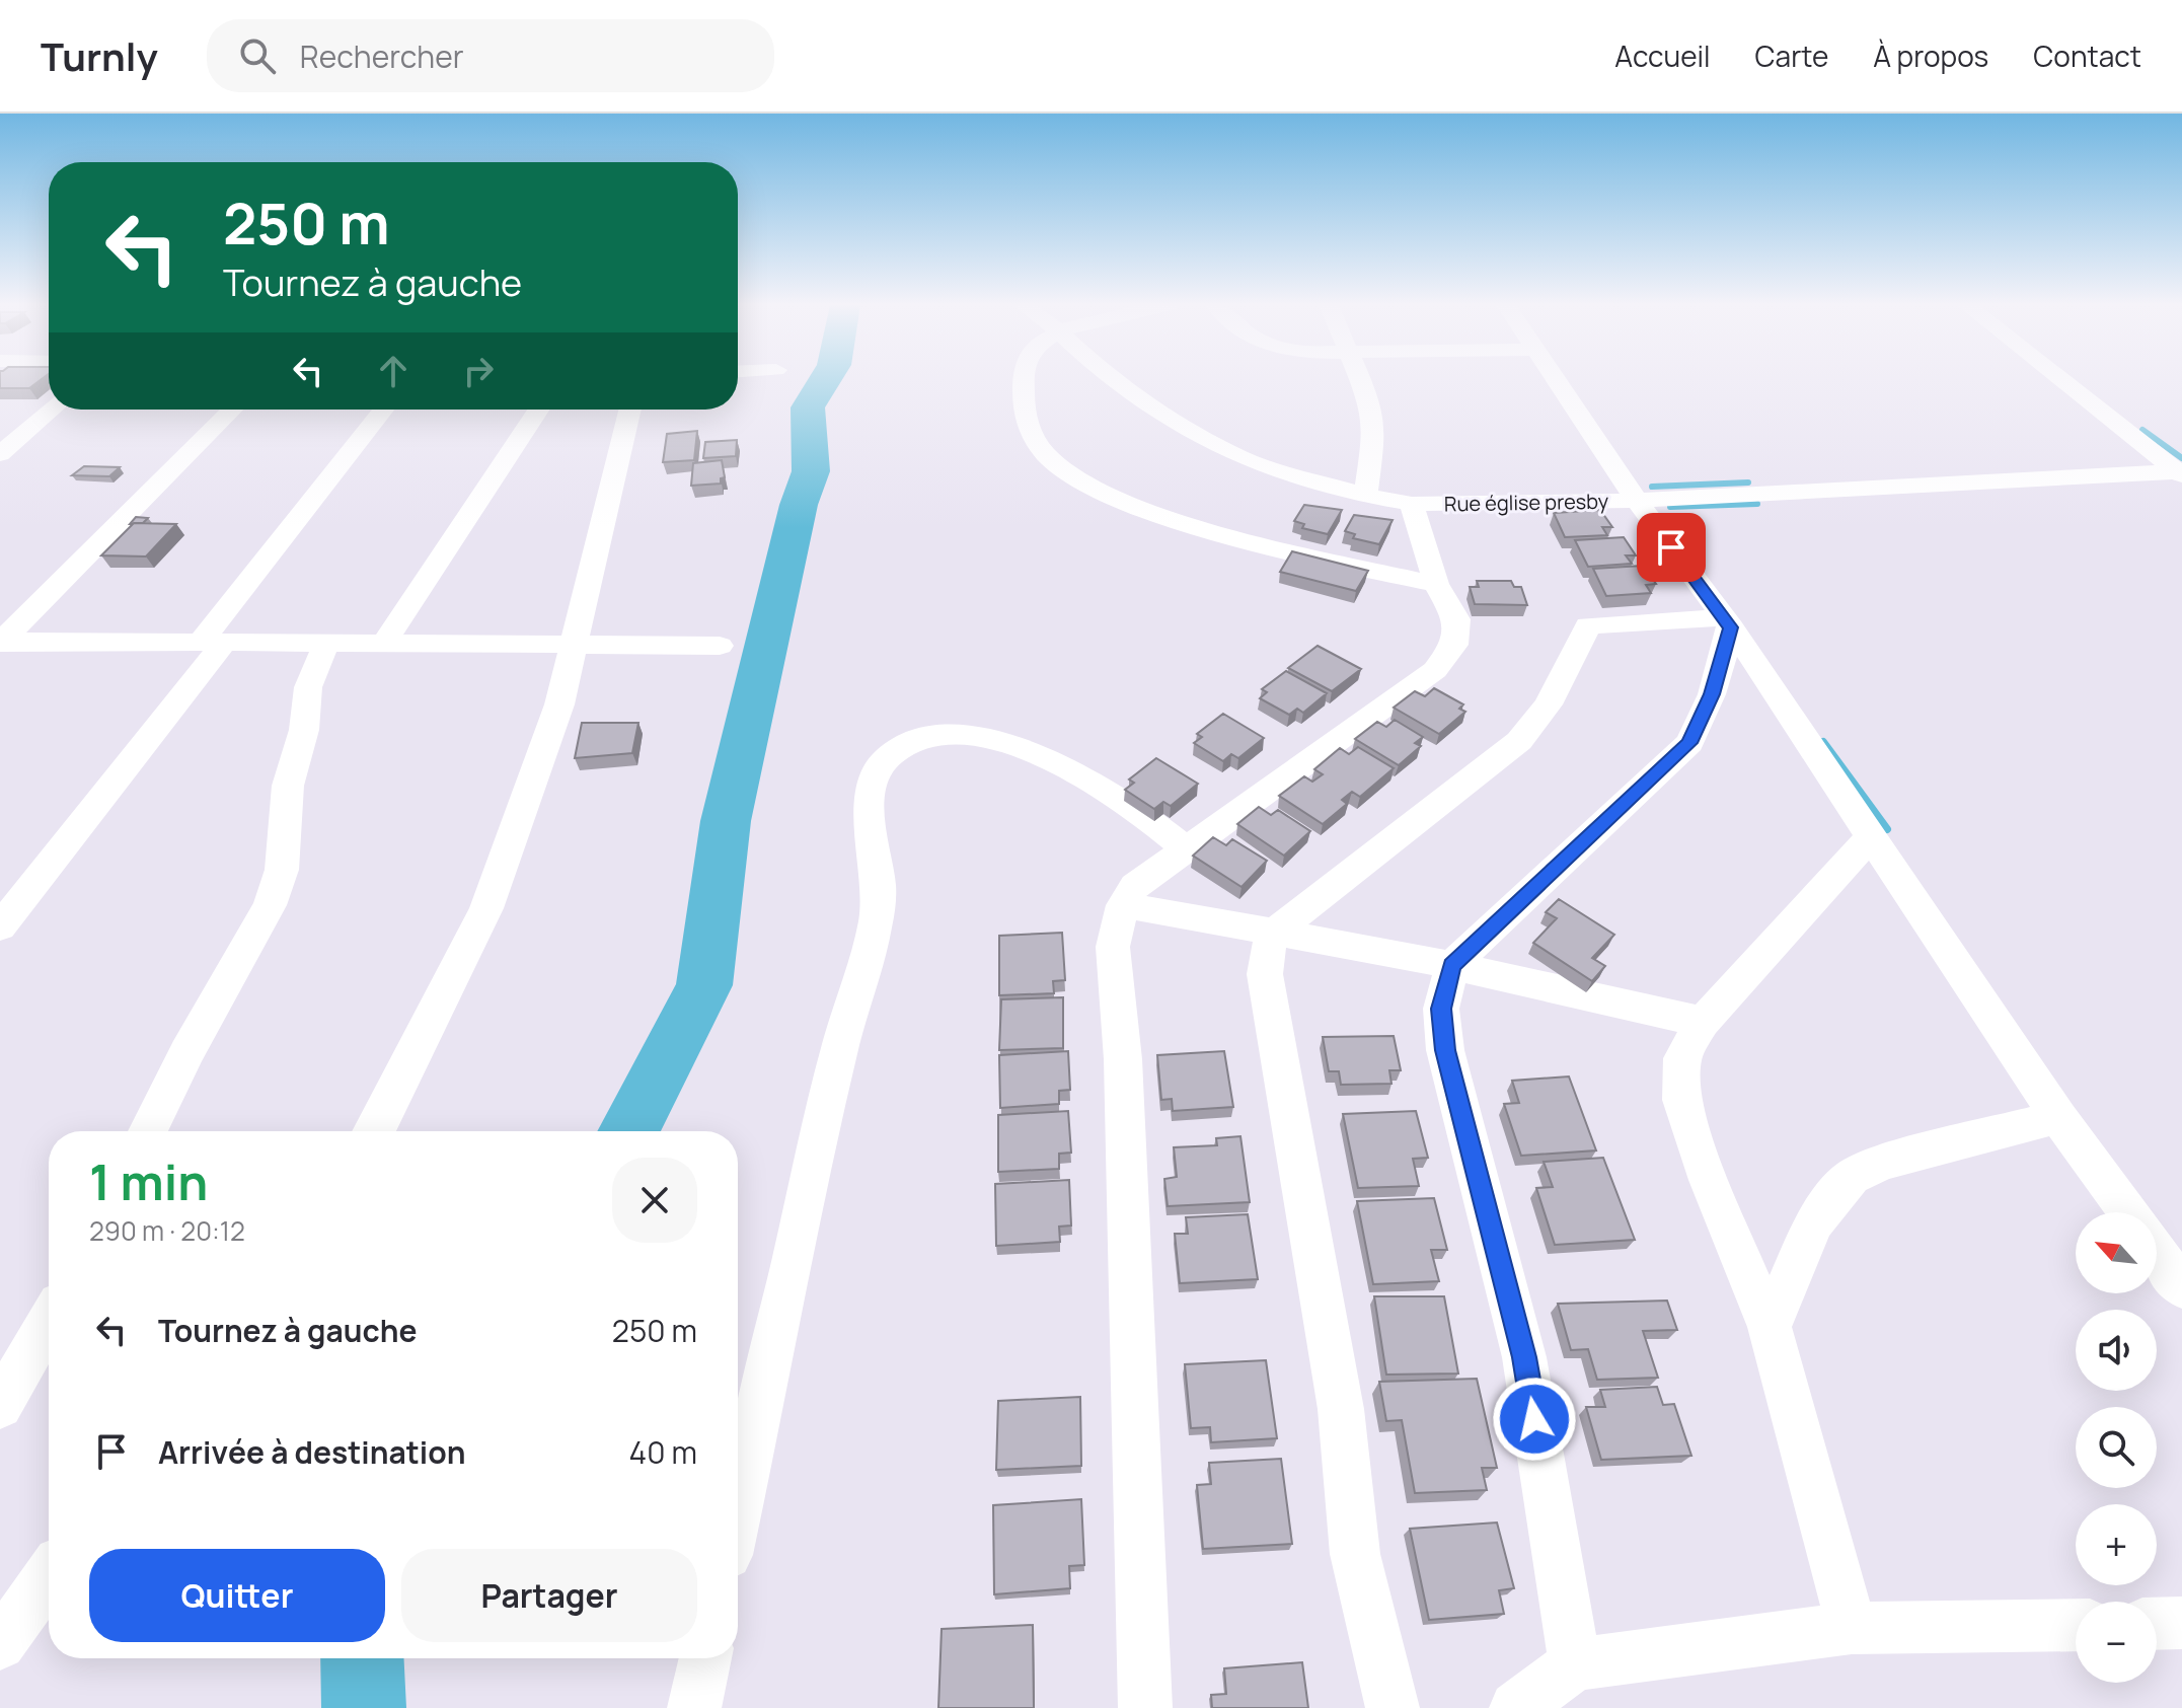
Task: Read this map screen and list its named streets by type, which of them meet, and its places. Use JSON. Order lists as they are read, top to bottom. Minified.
{"streets":{"street":["Rue église presby"]},"north":"top left","page":{"header":"Turnly","search":"Rechercher","nav":["Accueil","Carte","À propos","Contact"],"turn":["250 m","Tournez à gauche"],"heading":["1 min","290 m · 20:12"],"map_buttons":["+","−"],"list":[{"name":"Tournez à gauche","value":"250 m"},{"name":"Arrivée à destination","value":"40 m"}],"buttons":["Quitter","Partager"]}}
